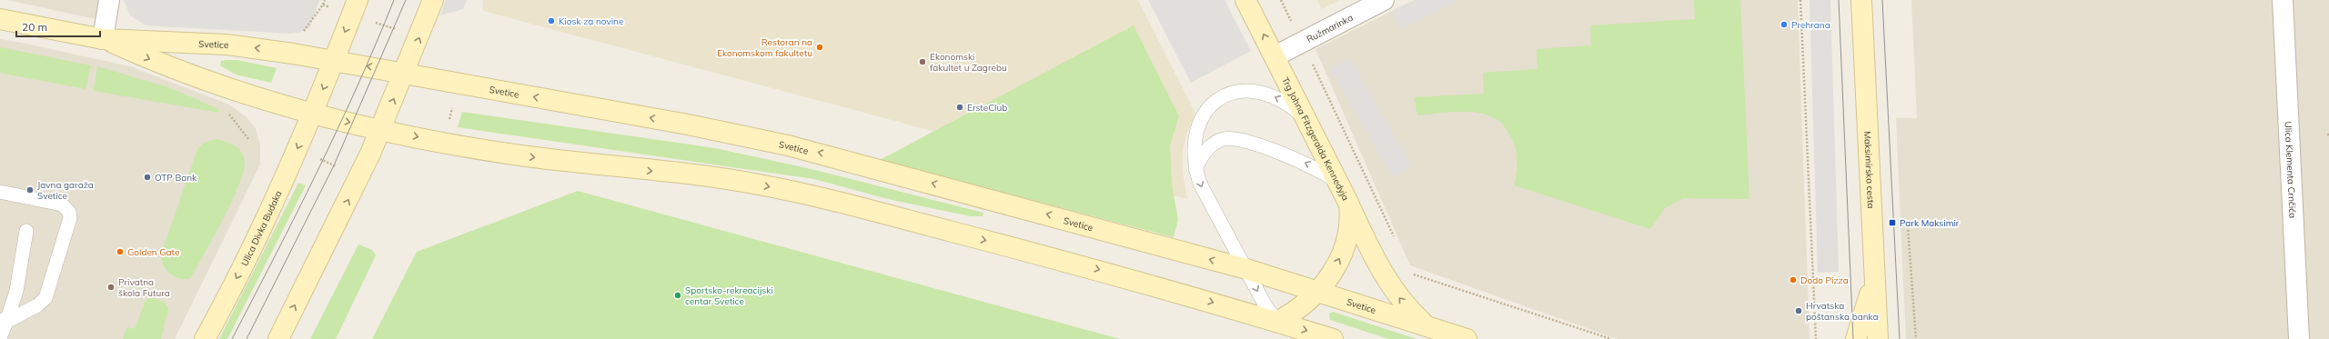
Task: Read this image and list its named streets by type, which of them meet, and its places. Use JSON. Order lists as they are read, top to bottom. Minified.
{"streets":{"main road":["Svetice","Trg Johna Fitzgeralda Kennedyja","Maksimirska cesta","Ulica Divka Budaka"],"street":["Ružmarinka","Ulica Klementa Crnčića"]},"crossings":[["Ružmarinka","Trg Johna Fitzgeralda Kennedyja"],["Svetice","Trg Johna Fitzgeralda Kennedyja"],["Svetice","Ulica Divka Budaka"]],"one_way":["Trg Johna Fitzgeralda Kennedyja"],"places":{"other":["Kiosk za novine","Prehrana","Restoran na Ekonomskom fakultetu","Ekonomski fakultet u Zagrebu","ErsteClub","OTP Bank","Javna garaža Svetice","Golden Gate","Dodo Pizza","Privatna škola Futura","Sportsko-rekreacijski centar Svetice","Hrvatska poštanska banka"],"transit":["Park Maksimir"]},"scale_bar":"20 m"}
